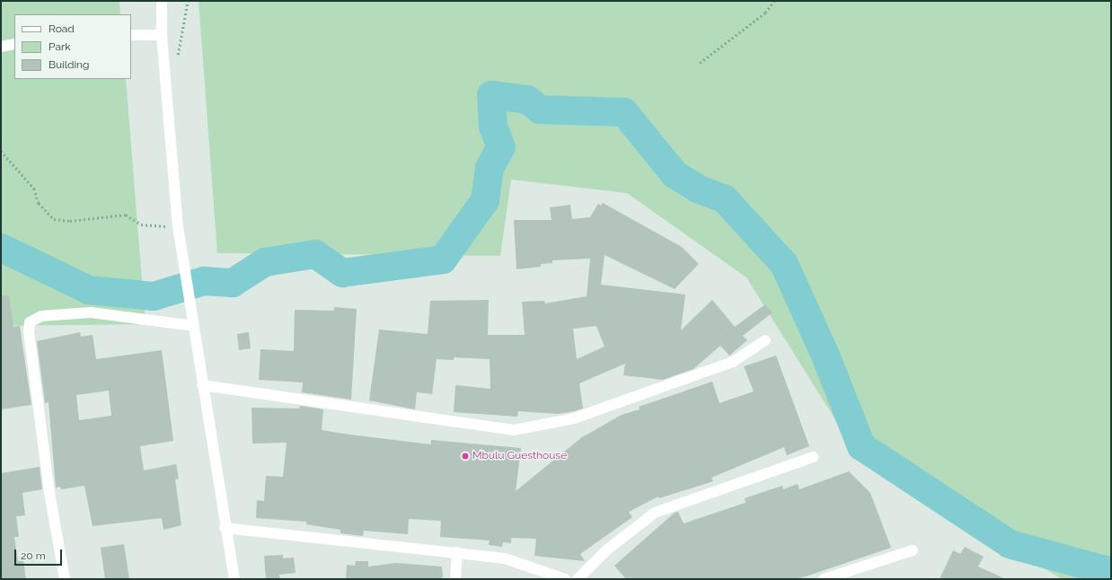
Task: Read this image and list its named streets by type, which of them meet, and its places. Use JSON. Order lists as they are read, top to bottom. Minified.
{"places":["Mbulu Guesthouse"],"legend":["Road","Park","Building"],"scale_bar":"20 m"}
